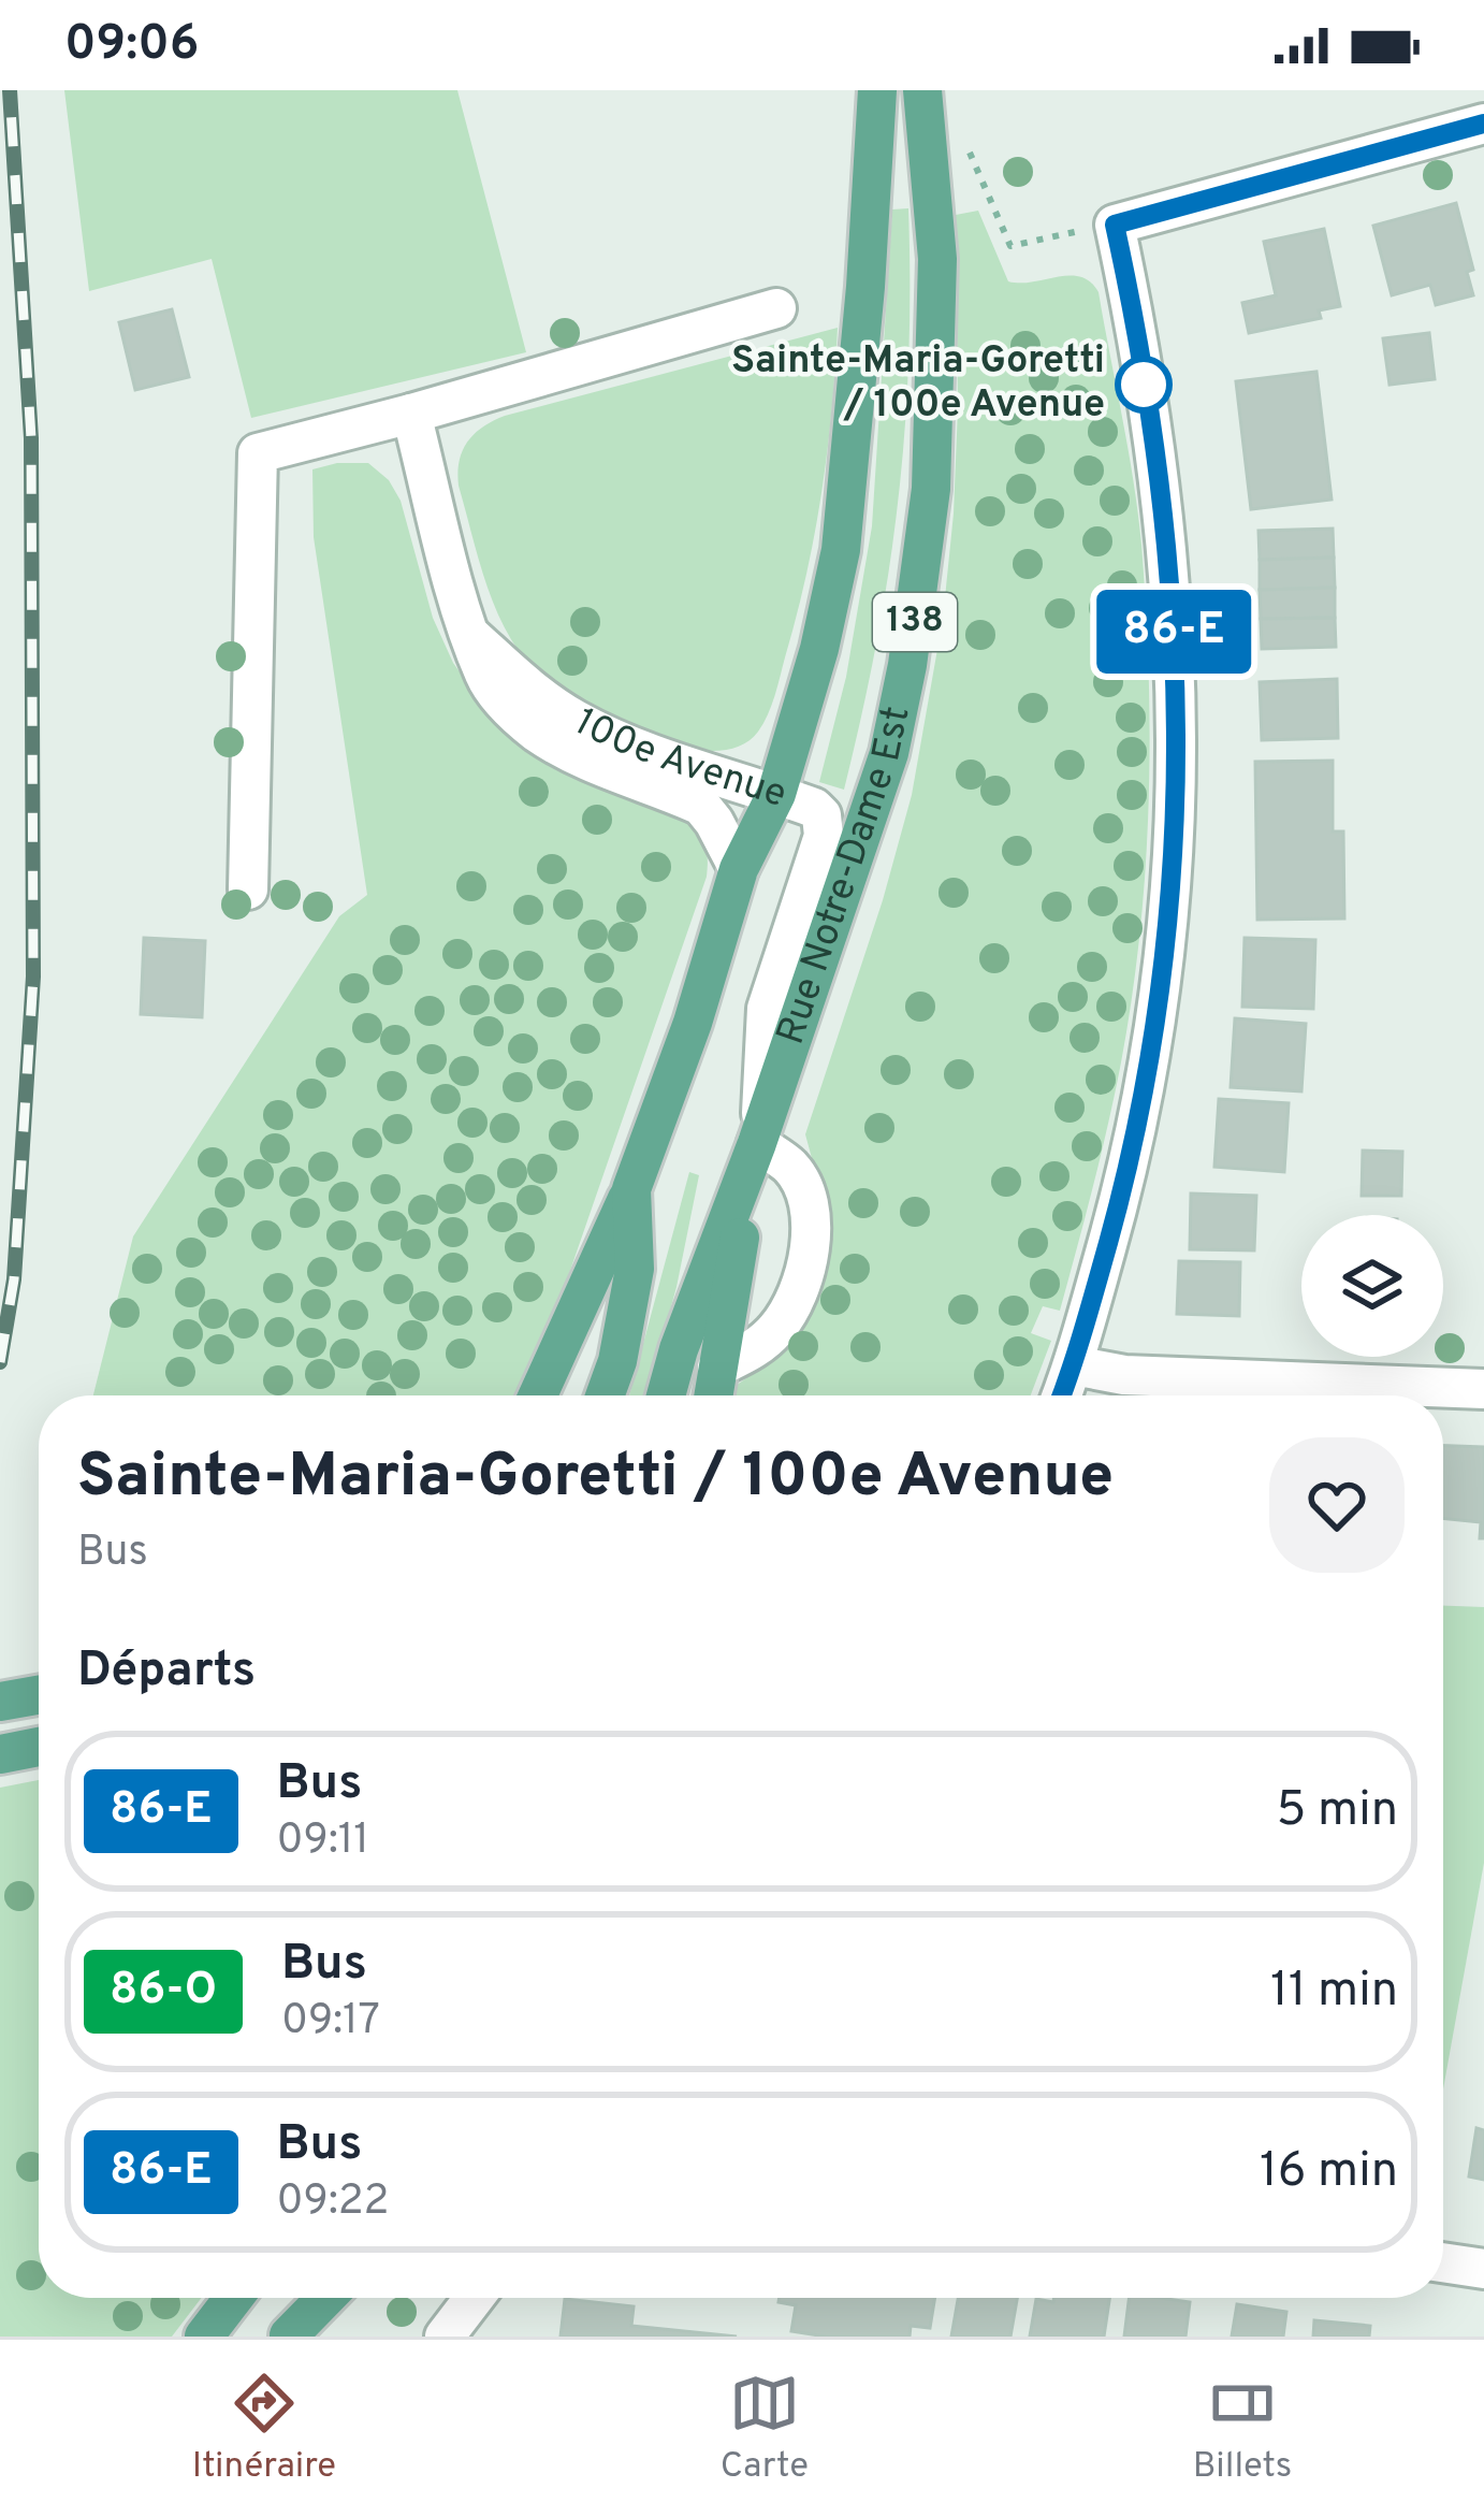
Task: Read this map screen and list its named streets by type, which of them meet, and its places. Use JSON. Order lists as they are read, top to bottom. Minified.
{"streets":{"main road":["138","Rue Notre-Dame Est"],"street":["100e Avenue"]},"crossings":[["138","100e Avenue"],["100e Avenue","Rue Notre-Dame Est"]],"places":["Sainte-Maria-Goretti / 100e Avenue"],"lines":["bus line 86-E"],"page":{"status":"09:06","on_map":"86-E","heading":[["Sainte-Maria-Goretti / 100e Avenue","Bus"],"Départs"],"list":[{"mark":"86-E","name":"Bus","note":"09:11","value":"5 min"},{"mark":"86-O","name":"Bus","note":"09:17","value":"11 min"},{"mark":"86-E","name":"Bus","note":"09:22","value":"16 min"}],"tabs":["Itinéraire","Carte","Billets"]}}
